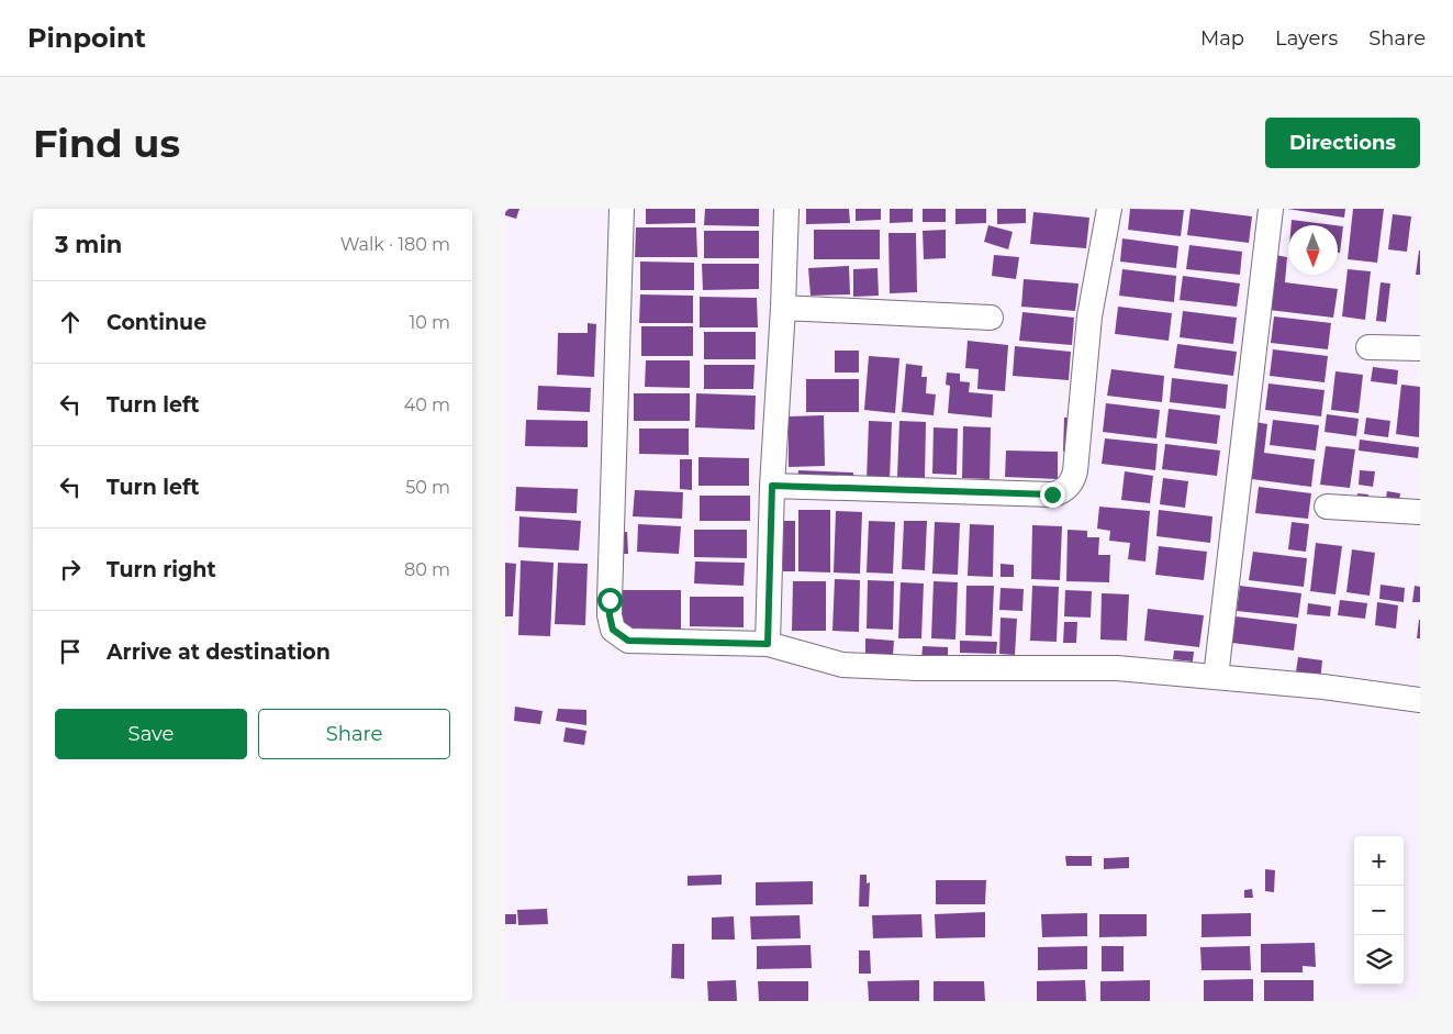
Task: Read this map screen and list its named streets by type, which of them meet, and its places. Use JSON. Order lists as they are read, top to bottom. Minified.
{"north":"bottom","page":{"header":"Pinpoint","nav":["Map","Layers","Share"],"buttons":["Directions",["Save","Share"]],"title":"Find us","heading":["3 min","Walk · 180 m"],"list":[["Continue","10 m"],["Turn left","40 m"],["Turn left","50 m"],["Turn right","80 m"],"Arrive at destination"],"map_buttons":["+","−"]}}
